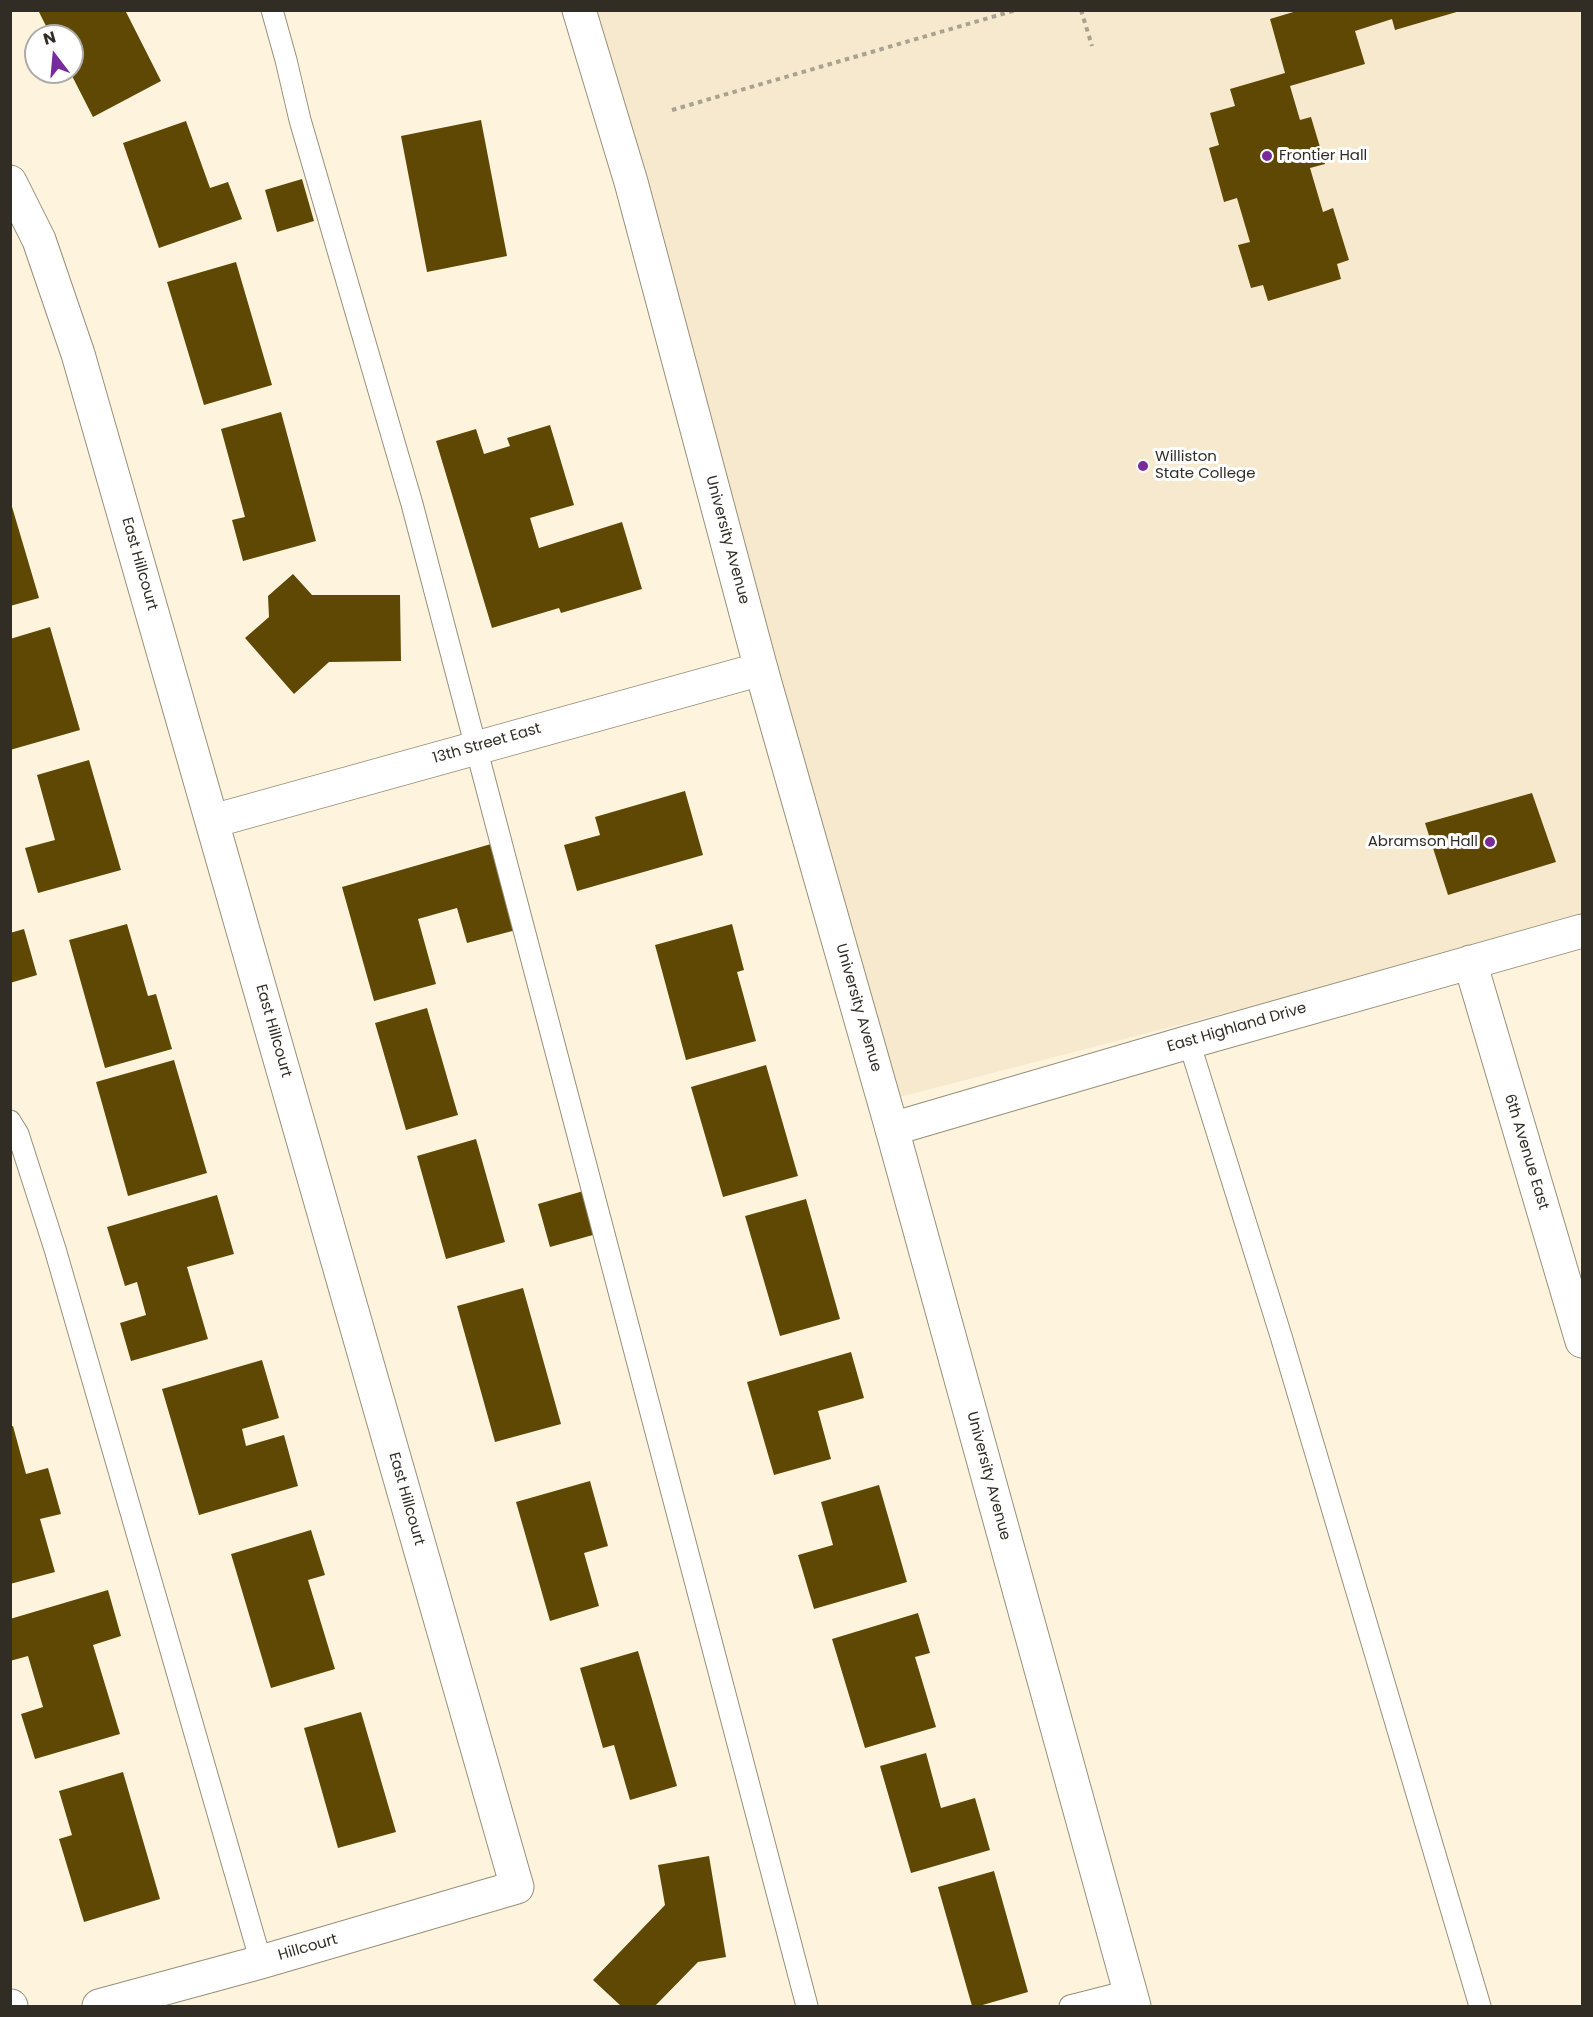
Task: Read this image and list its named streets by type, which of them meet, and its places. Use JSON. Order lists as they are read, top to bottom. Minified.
{"streets":{"street":["University Avenue","East Hillcourt","13th Street East","East Highland Drive","6th Avenue East","Hillcourt"]},"crossings":[["University Avenue","13th Street East"],["University Avenue","East Highland Drive"],["East Hillcourt","13th Street East"],["East Hillcourt","Hillcourt"],["East Highland Drive","6th Avenue East"]],"places":["Frontier Hall","Williston State College","Abramson Hall"],"north":"top"}
